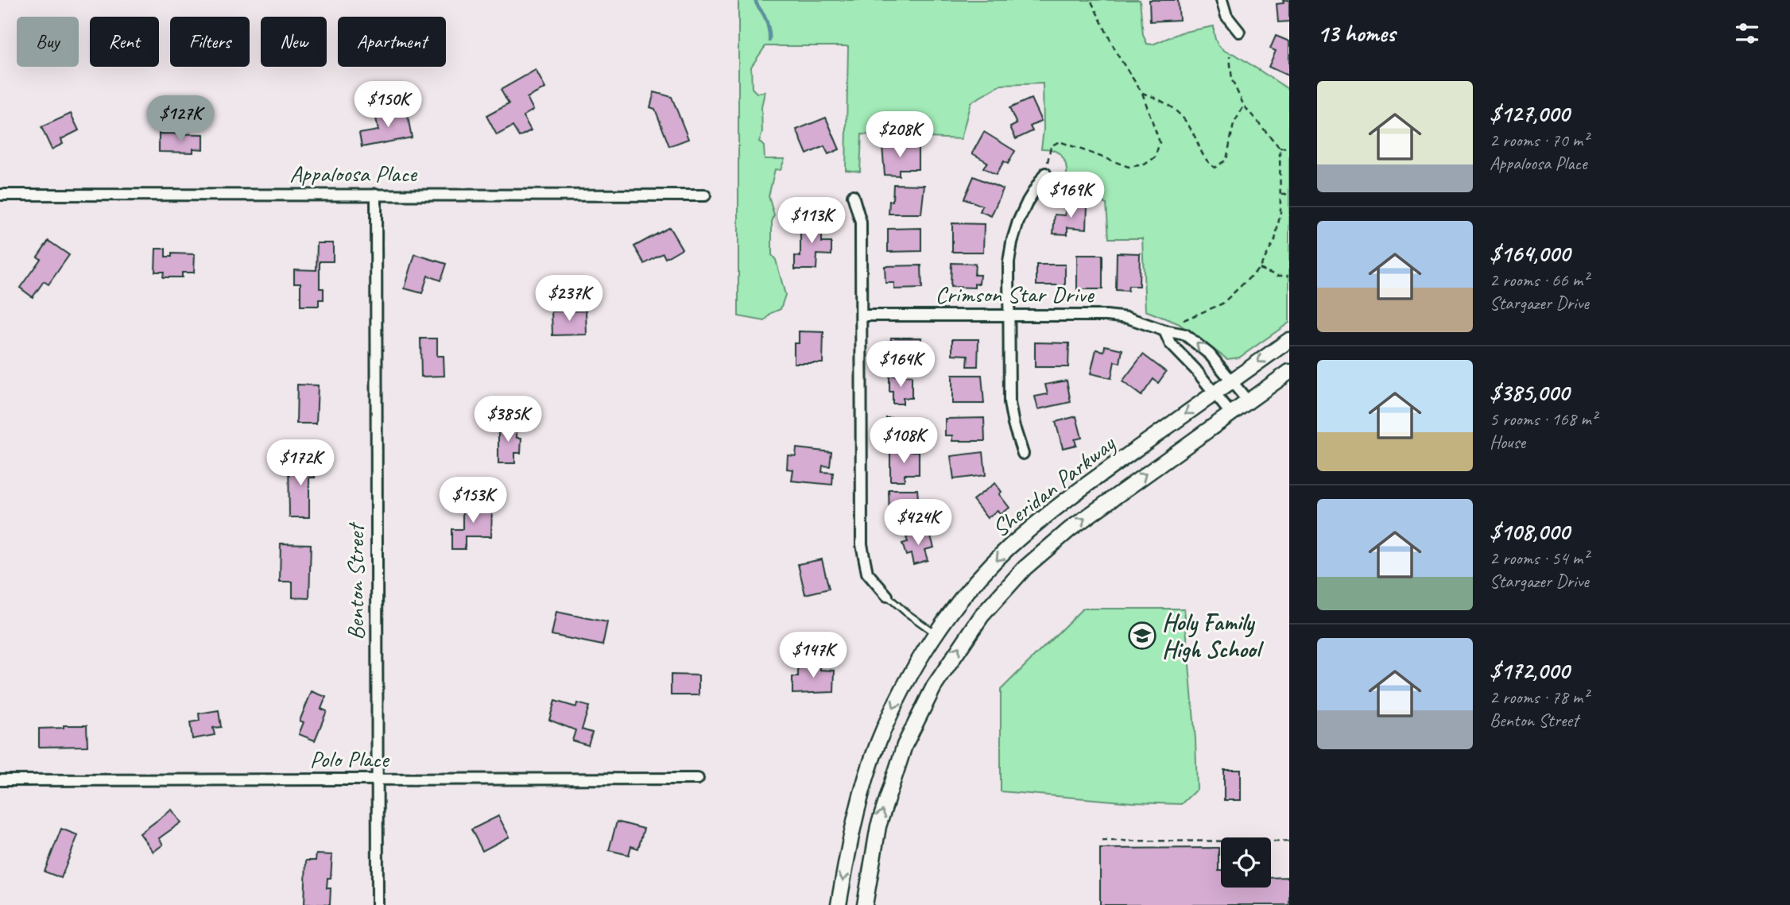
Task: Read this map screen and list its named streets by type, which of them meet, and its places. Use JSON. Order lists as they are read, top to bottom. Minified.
{"streets":{"main road":["Sheridan Parkway"],"street":["Appaloosa Place","Crimson Star Drive","Benton Street","Polo Place"]},"crossings":[["Appaloosa Place","Benton Street"],["Crimson Star Drive","Sheridan Parkway"],["Benton Street","Polo Place"]],"places":{"school or university":["Holy Family High School"]},"page":{"heading":"13 homes","chip":["Buy","Rent","Filters","New","Apartment"],"list":[{"name":"$127,000","note":"2 rooms · 70 m² · Appaloosa Place"},{"name":"$164,000","note":"2 rooms · 66 m² · Stargazer Drive"},{"name":"$385,000","note":"5 rooms · 168 m² · House"},{"name":"$108,000","note":"2 rooms · 54 m² · Stargazer Drive"},{"name":"$172,000","note":"2 rooms · 78 m² · Benton Street"}],"price":["$150K","$127K","$208K","$169K","$113K","$237K","$164K","$385K","$108K","$172K","$153K","$424K","$147K"]}}
